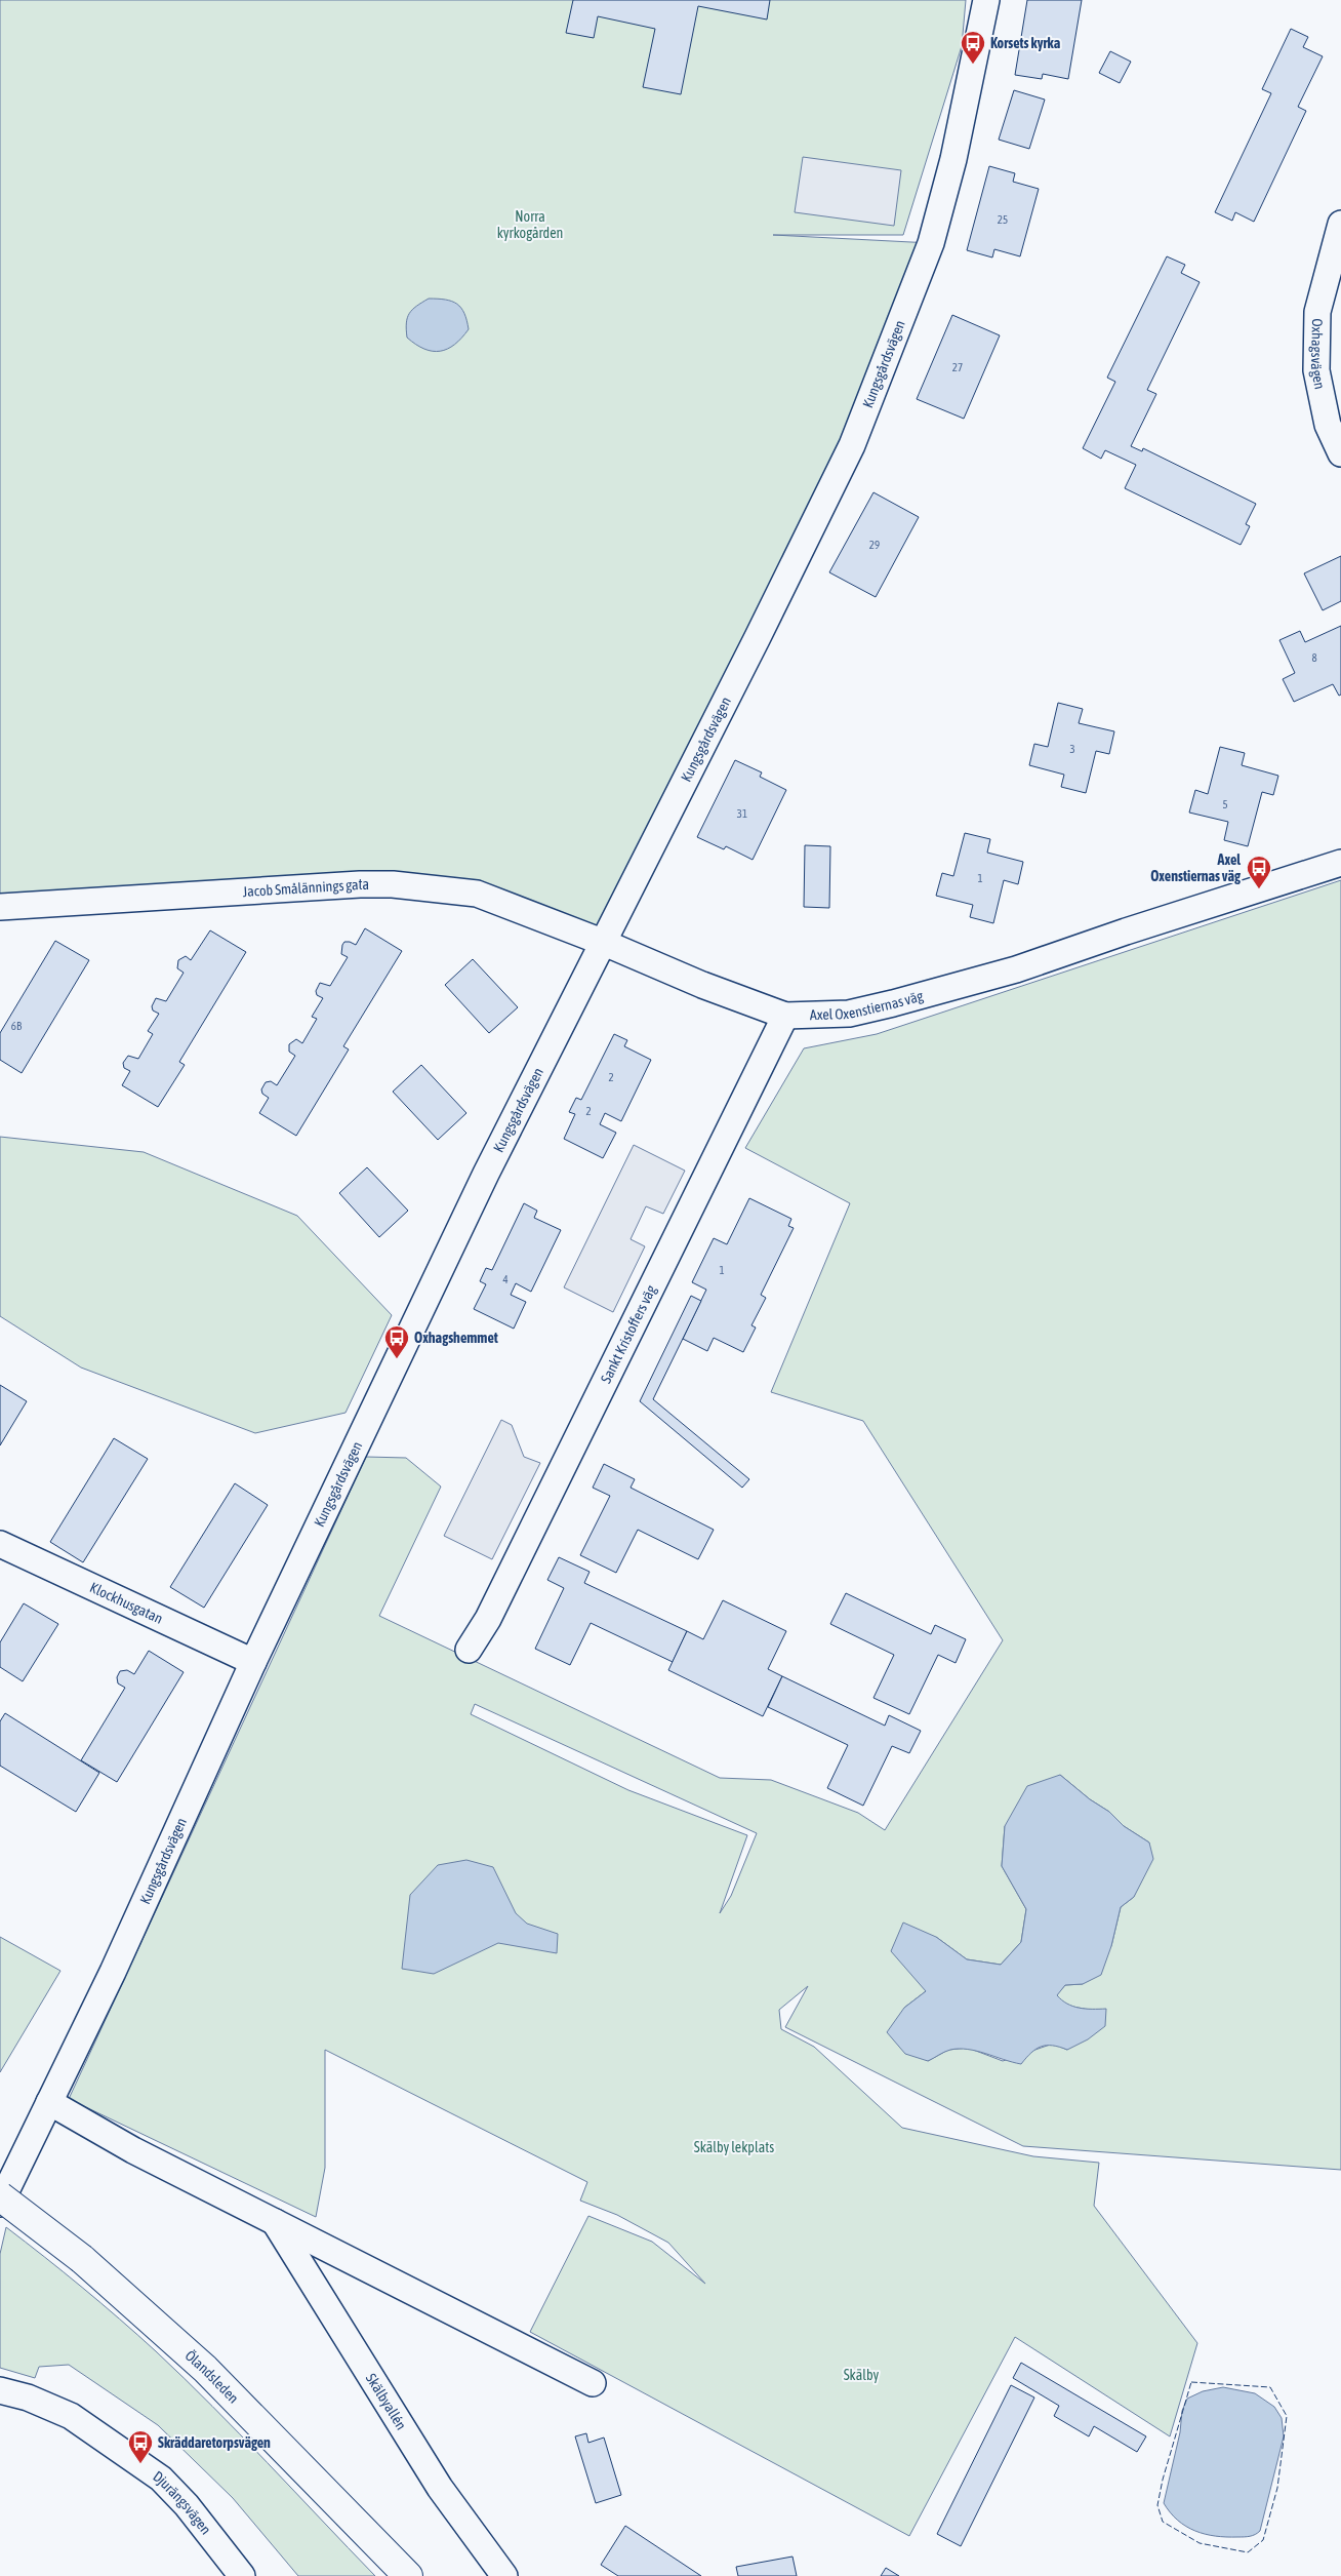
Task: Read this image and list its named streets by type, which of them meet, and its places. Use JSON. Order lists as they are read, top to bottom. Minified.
{"streets":{"main road":["Ölandsleden"],"street":["Oxhagsvägen","Kungsgårdsvägen","Jacob Smålännings gata","Axel Oxenstiernas väg","Sankt Kristoffers väg","Klockhusgatan","Skälbyallén","Djurängsvägen"]},"crossings":[["Kungsgårdsvägen","Jacob Smålännings gata"],["Kungsgårdsvägen","Axel Oxenstiernas väg"],["Kungsgårdsvägen","Klockhusgatan"],["Jacob Smålännings gata","Axel Oxenstiernas väg"],["Axel Oxenstiernas väg","Sankt Kristoffers väg"]],"parks":["Norra kyrkogården","Skälby lekplats","Skälby"],"places":{"bus stop":["Korsets kyrka","Axel Oxenstiernas väg","Oxhagshemmet","Skräddaretorpsvägen"]},"house_numbers":["25","27","29","8","3","5","31","1","6B","2","2","1","4"]}
